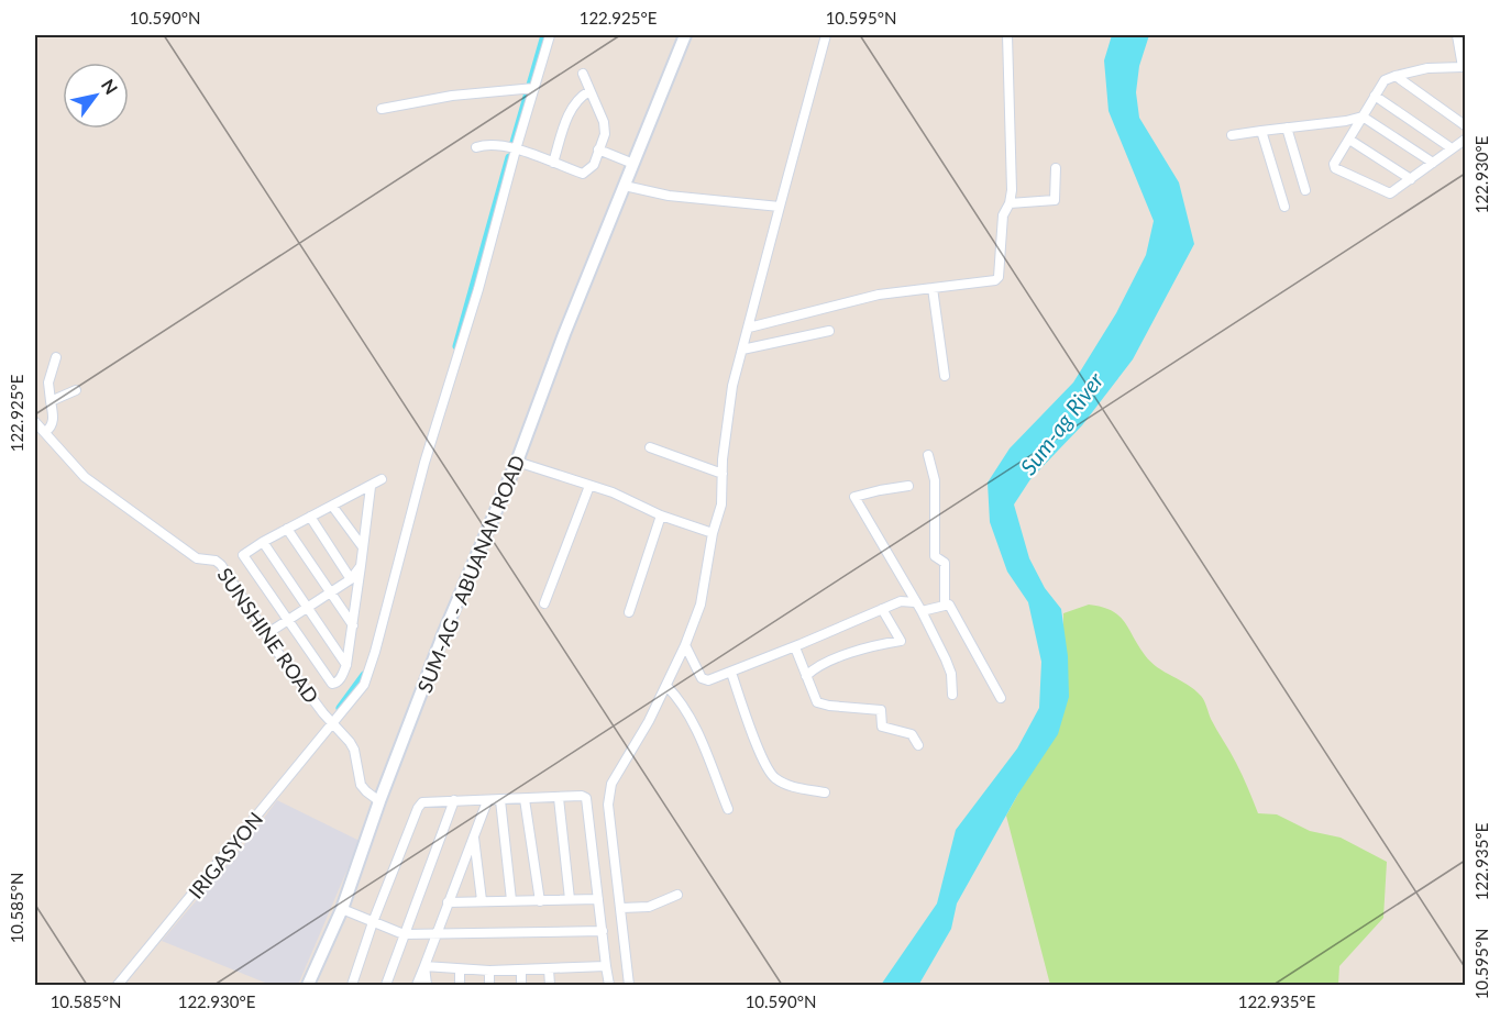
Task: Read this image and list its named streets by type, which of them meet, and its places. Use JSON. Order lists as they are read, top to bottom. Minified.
{"streets":{"main road":["SUM-AG - ABUANAN ROAD"],"street":["SUNSHINE ROAD","IRIGASYON"]},"crossings":[["SUM-AG - ABUANAN ROAD","SUNSHINE ROAD"],["SUNSHINE ROAD","IRIGASYON"]],"water":["Sum-ag River"],"north":"top right","coordinates":["10.590°N","122.925°E","10.595°N","122.930°E","122.935°E","10.585°N"]}
